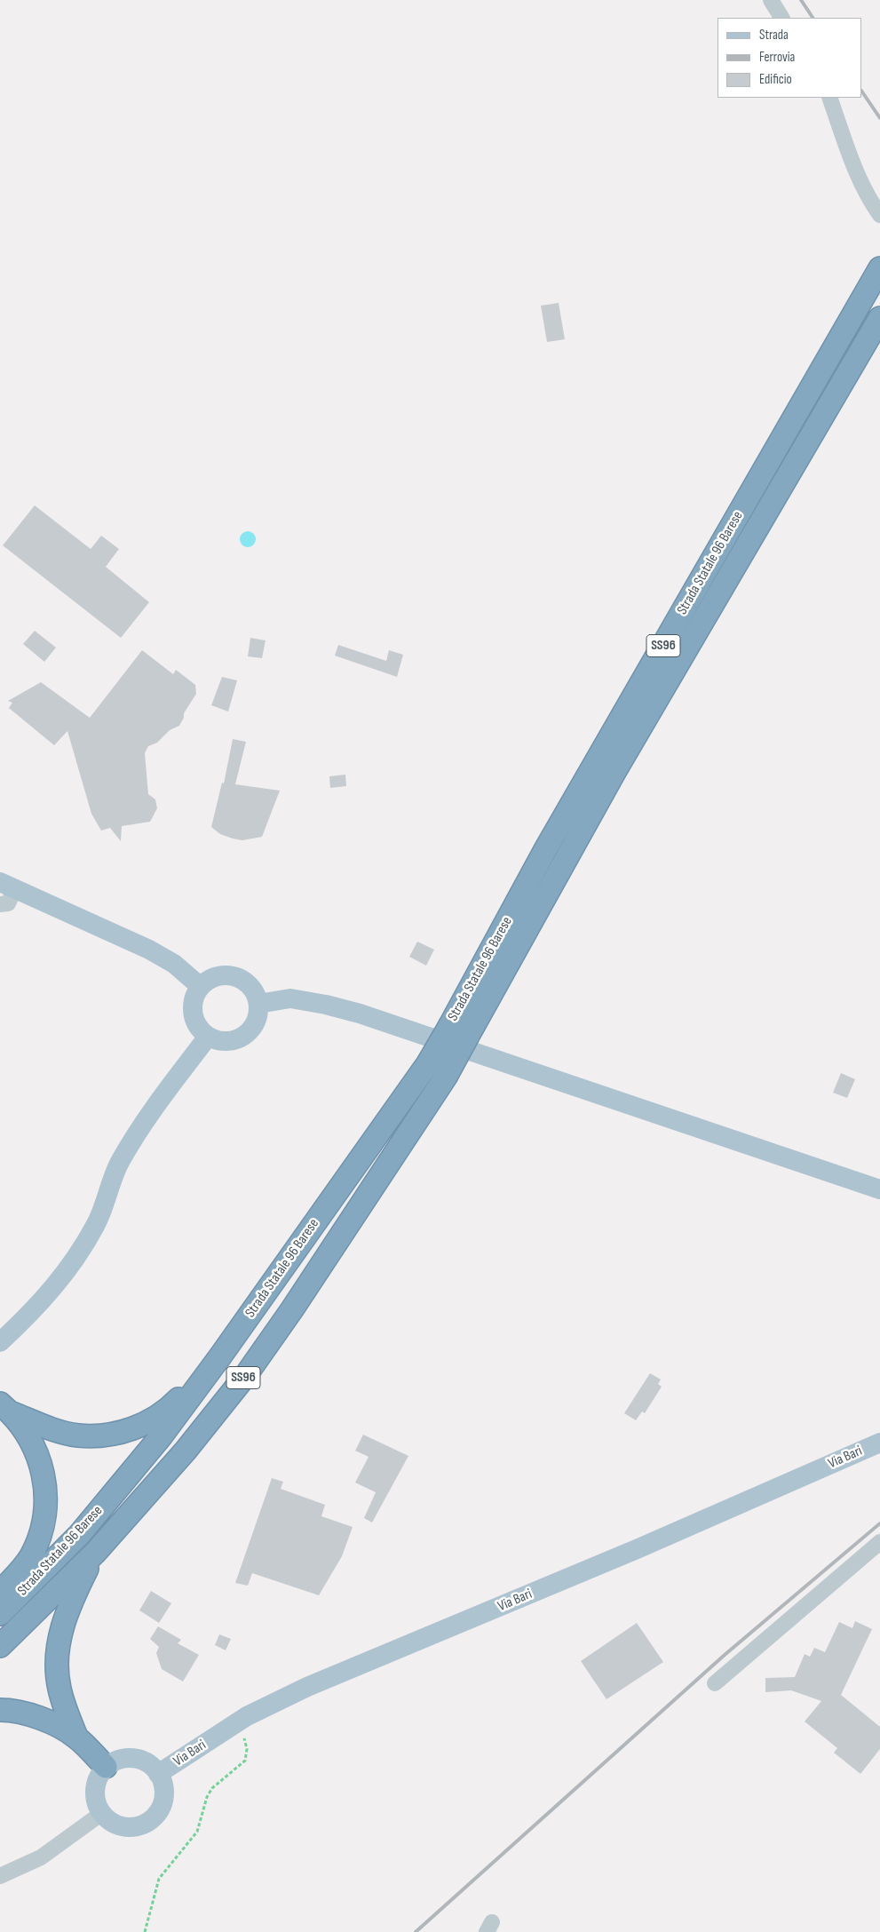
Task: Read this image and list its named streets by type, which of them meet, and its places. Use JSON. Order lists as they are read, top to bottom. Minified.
{"streets":{"highway":["Strada Statale 96 Barese","SS96"],"main road":["Via Bari"]},"legend":["Strada","Ferrovia","Edificio"]}
